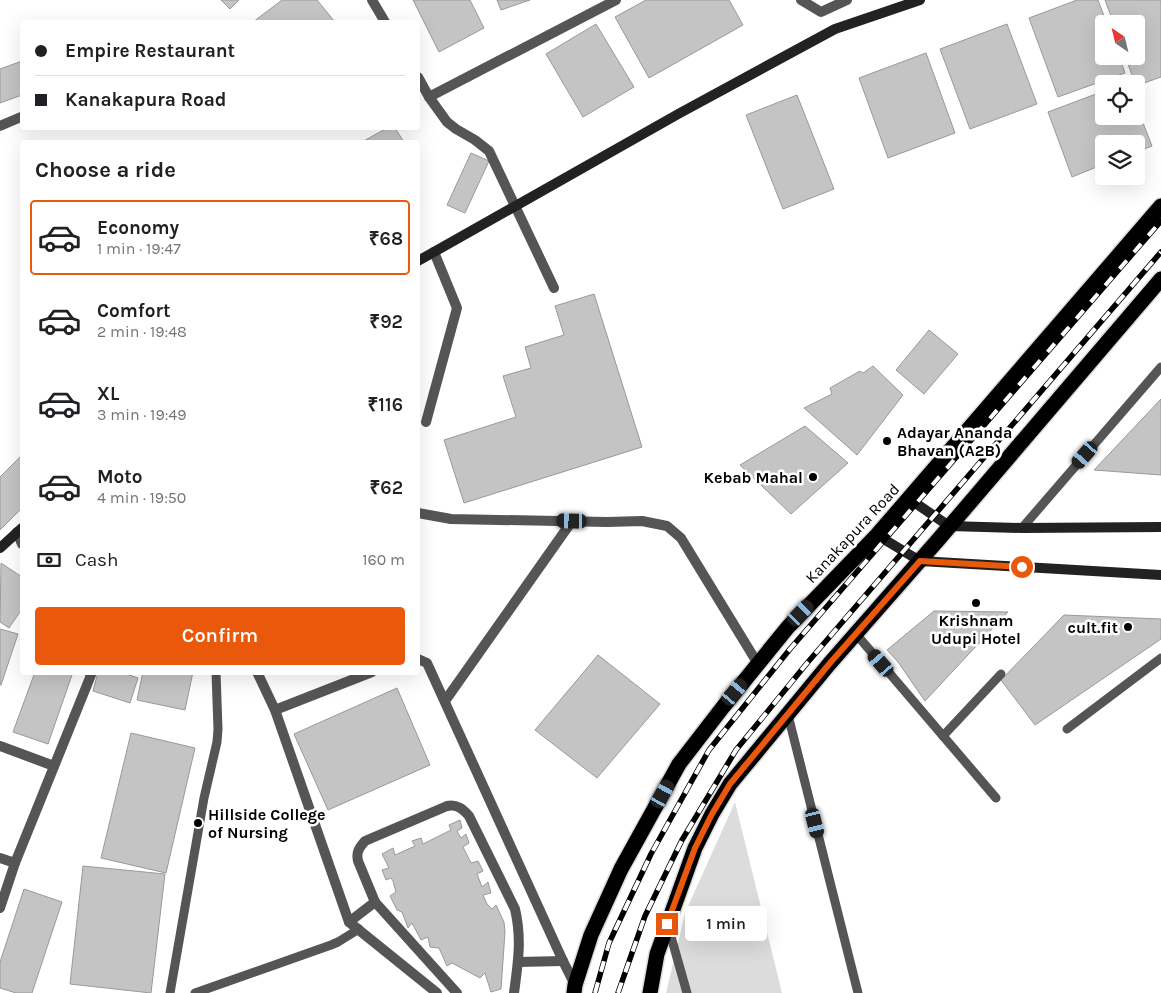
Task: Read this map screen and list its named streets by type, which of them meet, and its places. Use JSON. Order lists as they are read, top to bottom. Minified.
{"streets":{"highway":["Kanakapura Road"]},"places":["Adayar Ananda Bhavan (A2B)","Kebab Mahal","Krishnam Udupi Hotel","cult.fit","Hillside College of Nursing"],"north":"top left","page":{"banner":["Empire Restaurant","Kanakapura Road"],"heading":"Choose a ride","list":[{"name":"Economy","note":"1 min · 19:47","value":"₹68"},{"name":"Comfort","note":"2 min · 19:48","value":"₹92"},{"name":"XL","note":"3 min · 19:49","value":"₹116"},{"name":"Moto","note":"4 min · 19:50","value":"₹62"}],"pay":["Cash","160 m"],"buttons":"Confirm","bubble":"1 min"}}
